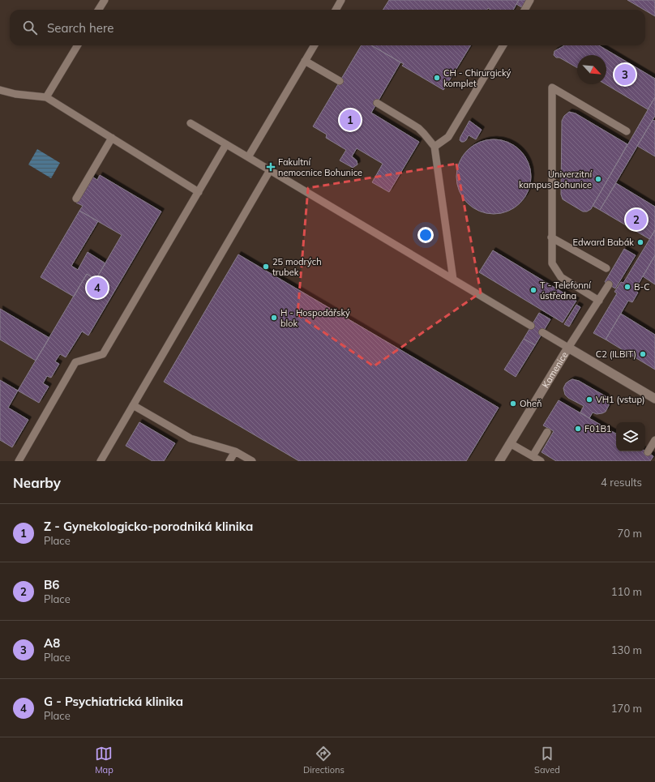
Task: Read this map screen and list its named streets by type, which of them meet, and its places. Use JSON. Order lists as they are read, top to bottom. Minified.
{"streets":{"street":["Kamenice"]},"places":{"other":["CH - Chirurgický komplet","Univerzitní kampus Bohunice","Edward Babák","25 modrých trubek","B-C","T - Telefonní ústředna","H - Hospodářský blok","C2 (ILBIT)","VH1 (vstup)","Oheň","F01B1"],"health":["Fakultní nemocnice Bohunice"]},"north":"bottom right","page":{"search":"Search here","pins":["3","1","2","4"],"heading":["Nearby","4 results"],"list":[{"mark":"1","name":"Z - Gynekologicko-porodniká klinika","note":"Place","value":"70 m"},{"mark":"2","name":"B6","note":"Place","value":"110 m"},{"mark":"3","name":"A8","note":"Place","value":"130 m"},{"mark":"4","name":"G - Psychiatrická klinika","note":"Place","value":"170 m"}],"nav":["Map","Directions","Saved"]}}
